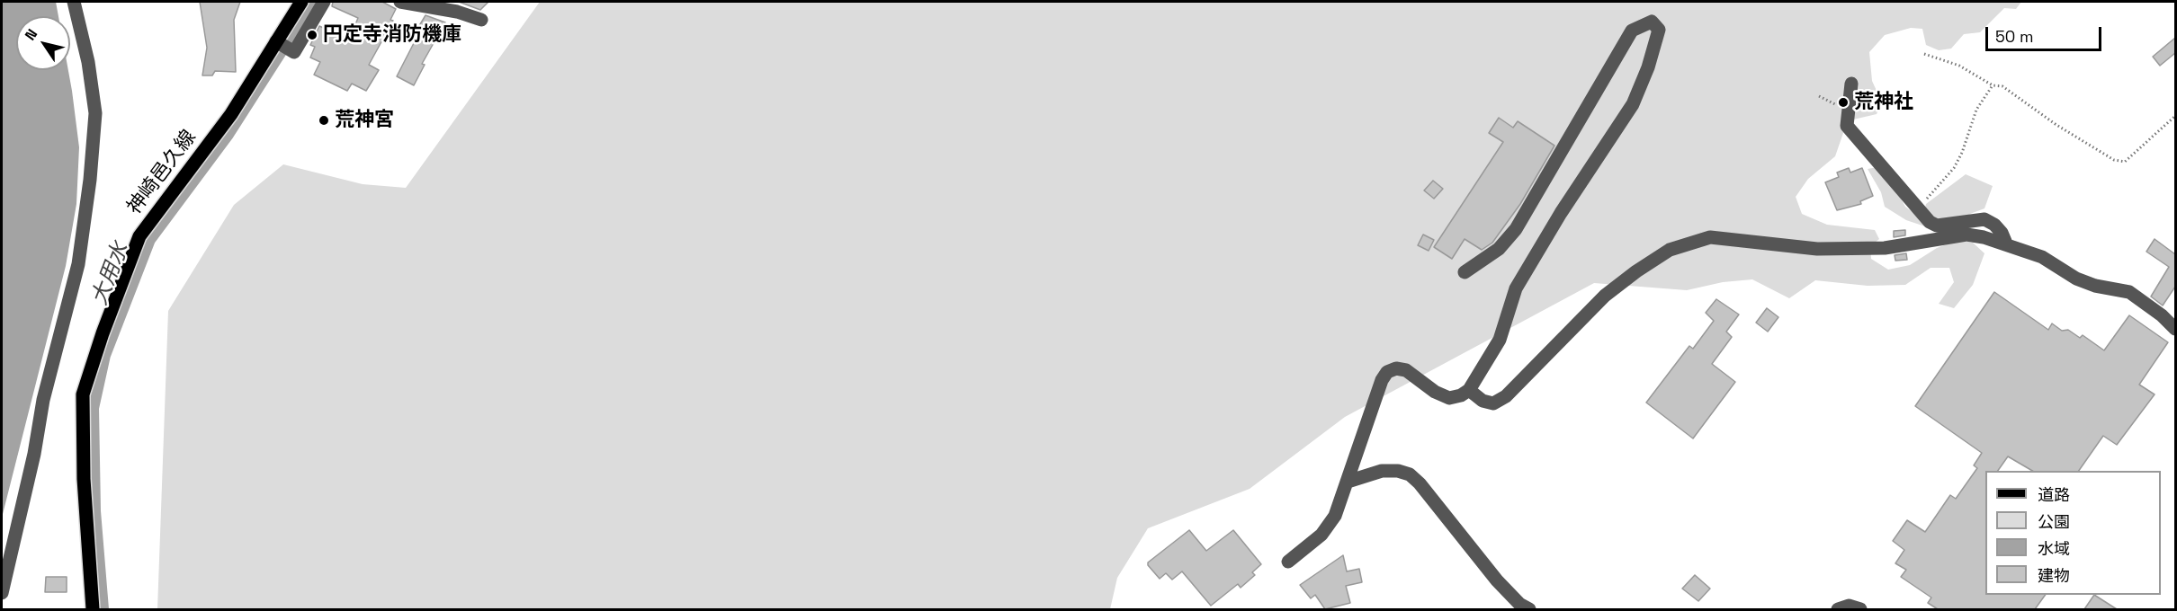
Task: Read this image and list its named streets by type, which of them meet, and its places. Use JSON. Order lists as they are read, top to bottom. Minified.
{"streets":{"main road":["神崎邑久線"]},"water":["大用水"],"places":["円定寺消防機庫","荒神社","荒神宮"],"legend":["道路","公園","水域","建物"],"scale_bar":"50 m","north":"top left"}
